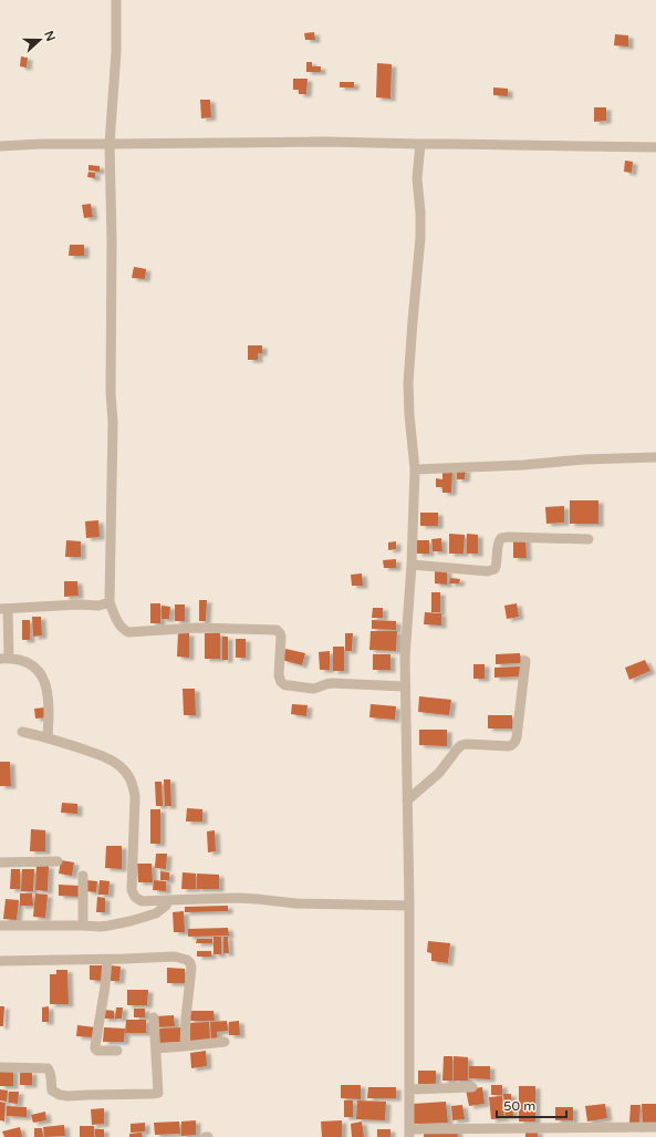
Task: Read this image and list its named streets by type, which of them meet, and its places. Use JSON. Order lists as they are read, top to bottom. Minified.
{"scale_bar":"50 m","north":"right"}
